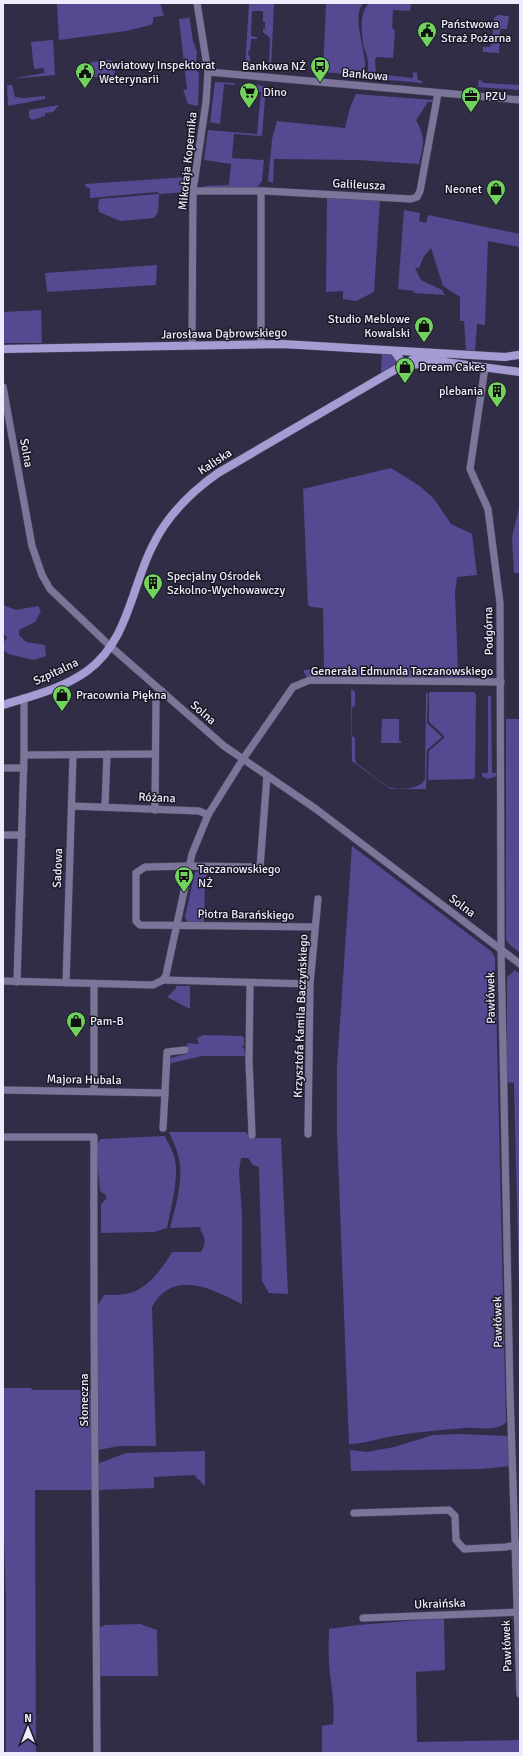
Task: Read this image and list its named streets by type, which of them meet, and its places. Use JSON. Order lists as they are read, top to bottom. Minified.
{"streets":{"street":["Bankowa","Mikołaja Kopernika","Galileusza","Jarosława Dąbrowskiego","Solna","Kaliska","Podgórna","Generała Edmunda Taczanowskiego","Szpitalna","Różana","Sadowa","Piotra Barańskiego","Pawłówek","Krzysztofa Kamila Baczyńskiego","Majora Hubala","Słoneczna","Ukraińska"]},"crossings":[["Bankowa","Mikołaja Kopernika"],["Bankowa","Galileusza"],["Mikołaja Kopernika","Galileusza"],["Mikołaja Kopernika","Jarosława Dąbrowskiego"],["Jarosława Dąbrowskiego","Kaliska"],["Solna","Kaliska"],["Solna","Podgórna"],["Solna","Generała Edmunda Taczanowskiego"],["Solna","Szpitalna"],["Solna","Pawłówek"],["Kaliska","Szpitalna"],["Podgórna","Generała Edmunda Taczanowskiego"],["Podgórna","Pawłówek"],["Generała Edmunda Taczanowskiego","Różana"],["Generała Edmunda Taczanowskiego","Piotra Barańskiego"],["Różana","Sadowa"],["Piotra Barańskiego","Krzysztofa Kamila Baczyńskiego"],["Pawłówek","Ukraińska"]],"places":{"public building":["Państwowa Straż Pożarna","Powiatowy Inspektorat Weterynarii"],"bus stop":["Bankowa NŻ","Taczanowskiego NŻ"],"supermarket":["Dino"],"office":["PZU"],"shop":["Neonet","Studio Meblowe Kowalski","Dream Cakes","Pracownia Piękna","Pam-B"],"building":["plebania","Specjalny Ośrodek Szkolno-Wychowawczy"]},"north":"top"}
